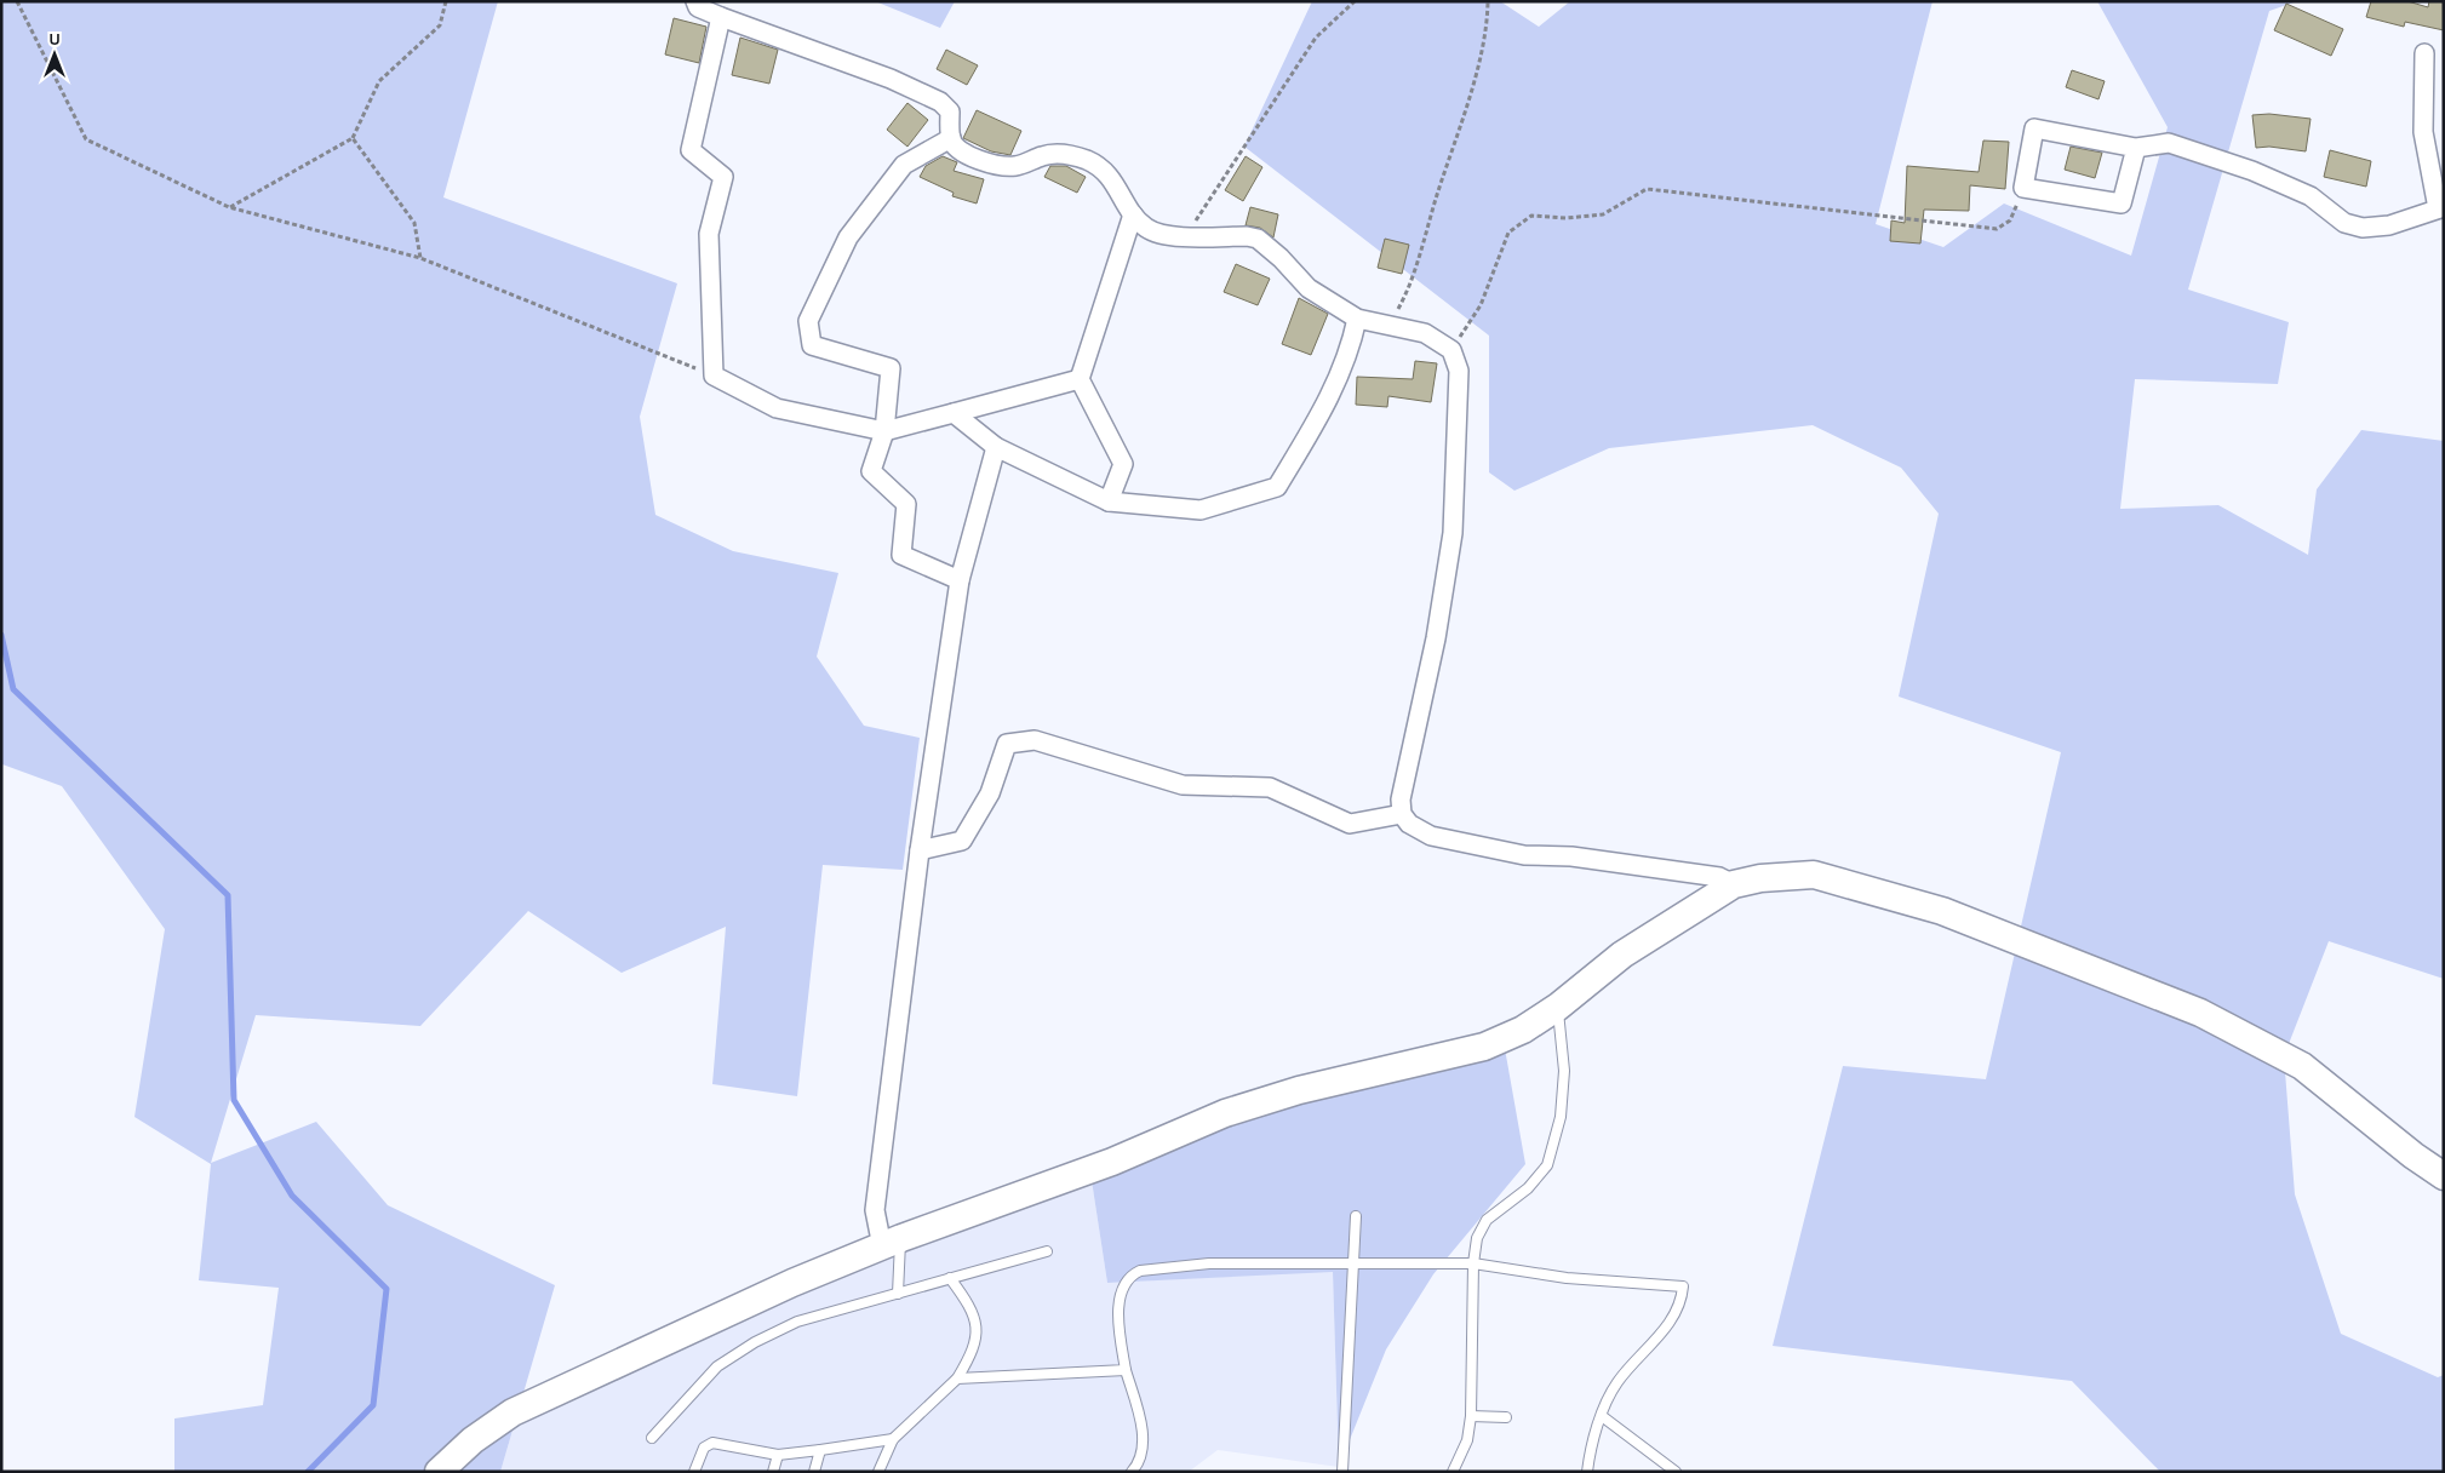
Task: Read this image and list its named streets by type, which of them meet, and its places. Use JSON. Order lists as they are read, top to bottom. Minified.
{"north":"top"}
